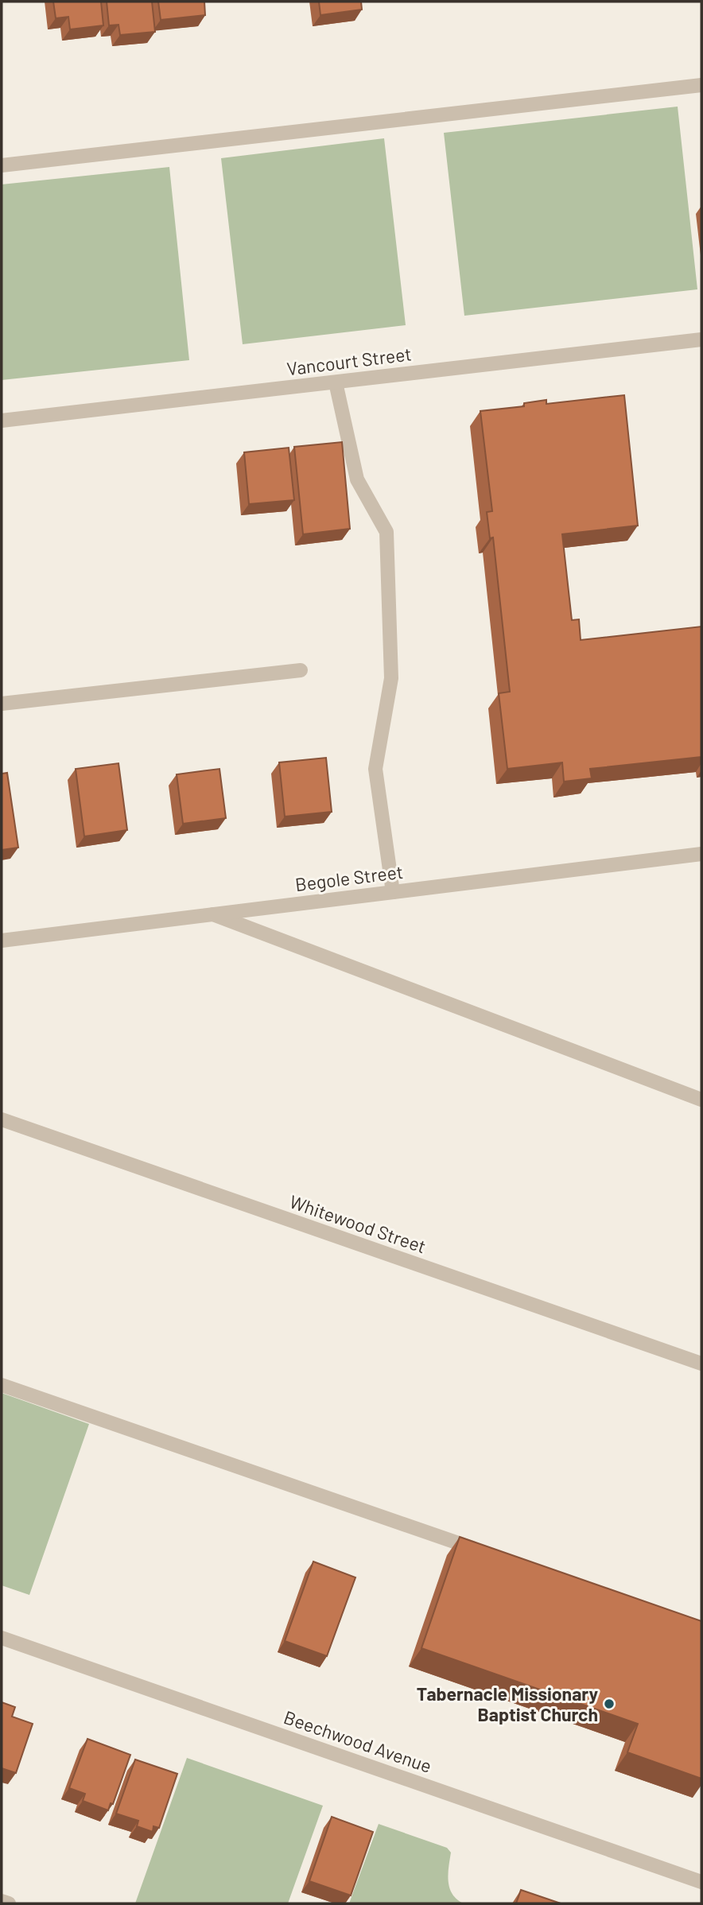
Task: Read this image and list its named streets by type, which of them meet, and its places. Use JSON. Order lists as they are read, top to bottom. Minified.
{"streets":{"street":["Vancourt Street","Begole Street","Whitewood Street","Beechwood Avenue"]},"places":["Tabernacle Missionary Baptist Church"]}
